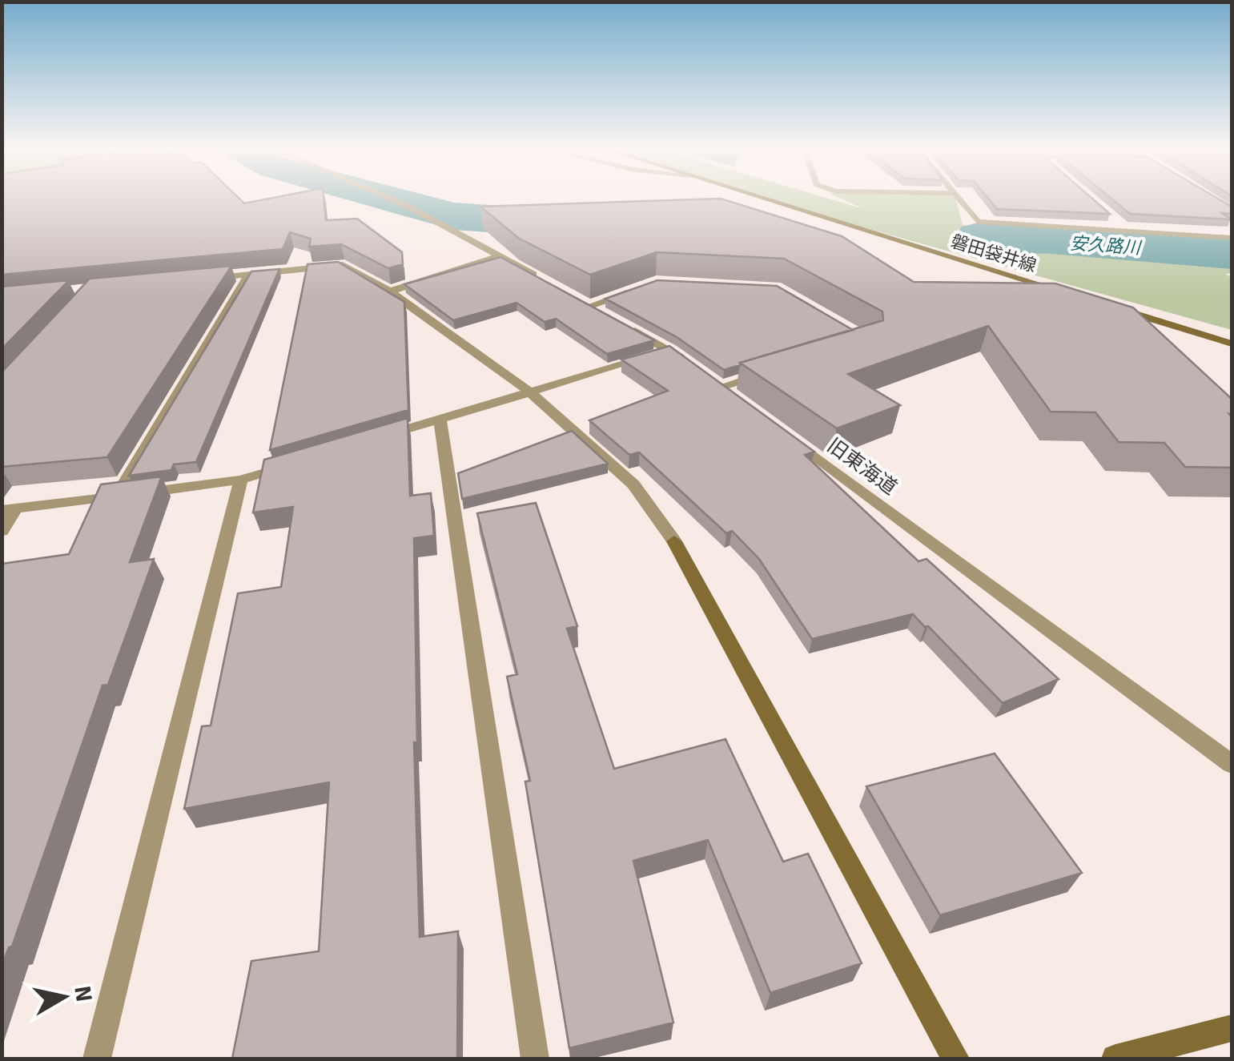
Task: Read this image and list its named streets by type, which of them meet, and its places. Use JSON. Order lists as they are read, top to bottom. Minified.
{"streets":{"main road":["磐田袋井線"],"street":["旧東海道"]},"water":["安久路川"],"north":"right"}
